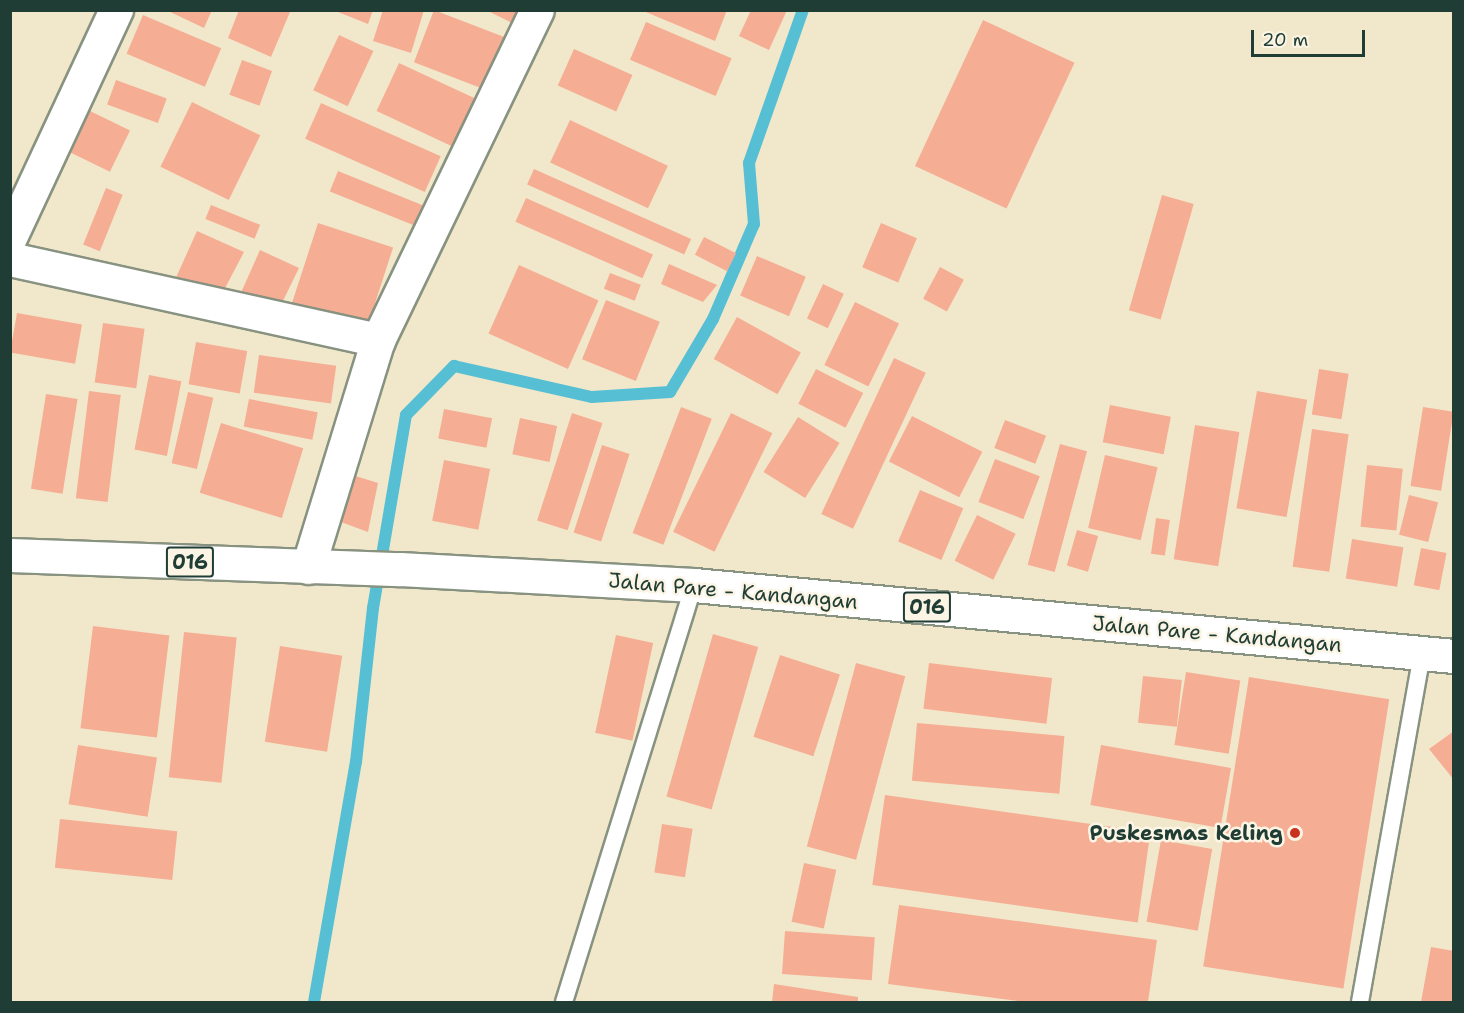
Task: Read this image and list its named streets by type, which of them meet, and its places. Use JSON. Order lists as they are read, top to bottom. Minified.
{"streets":{"main road":["016","Jalan Pare - Kandangan"]},"places":["Puskesmas Keling"],"scale_bar":"20 m"}
